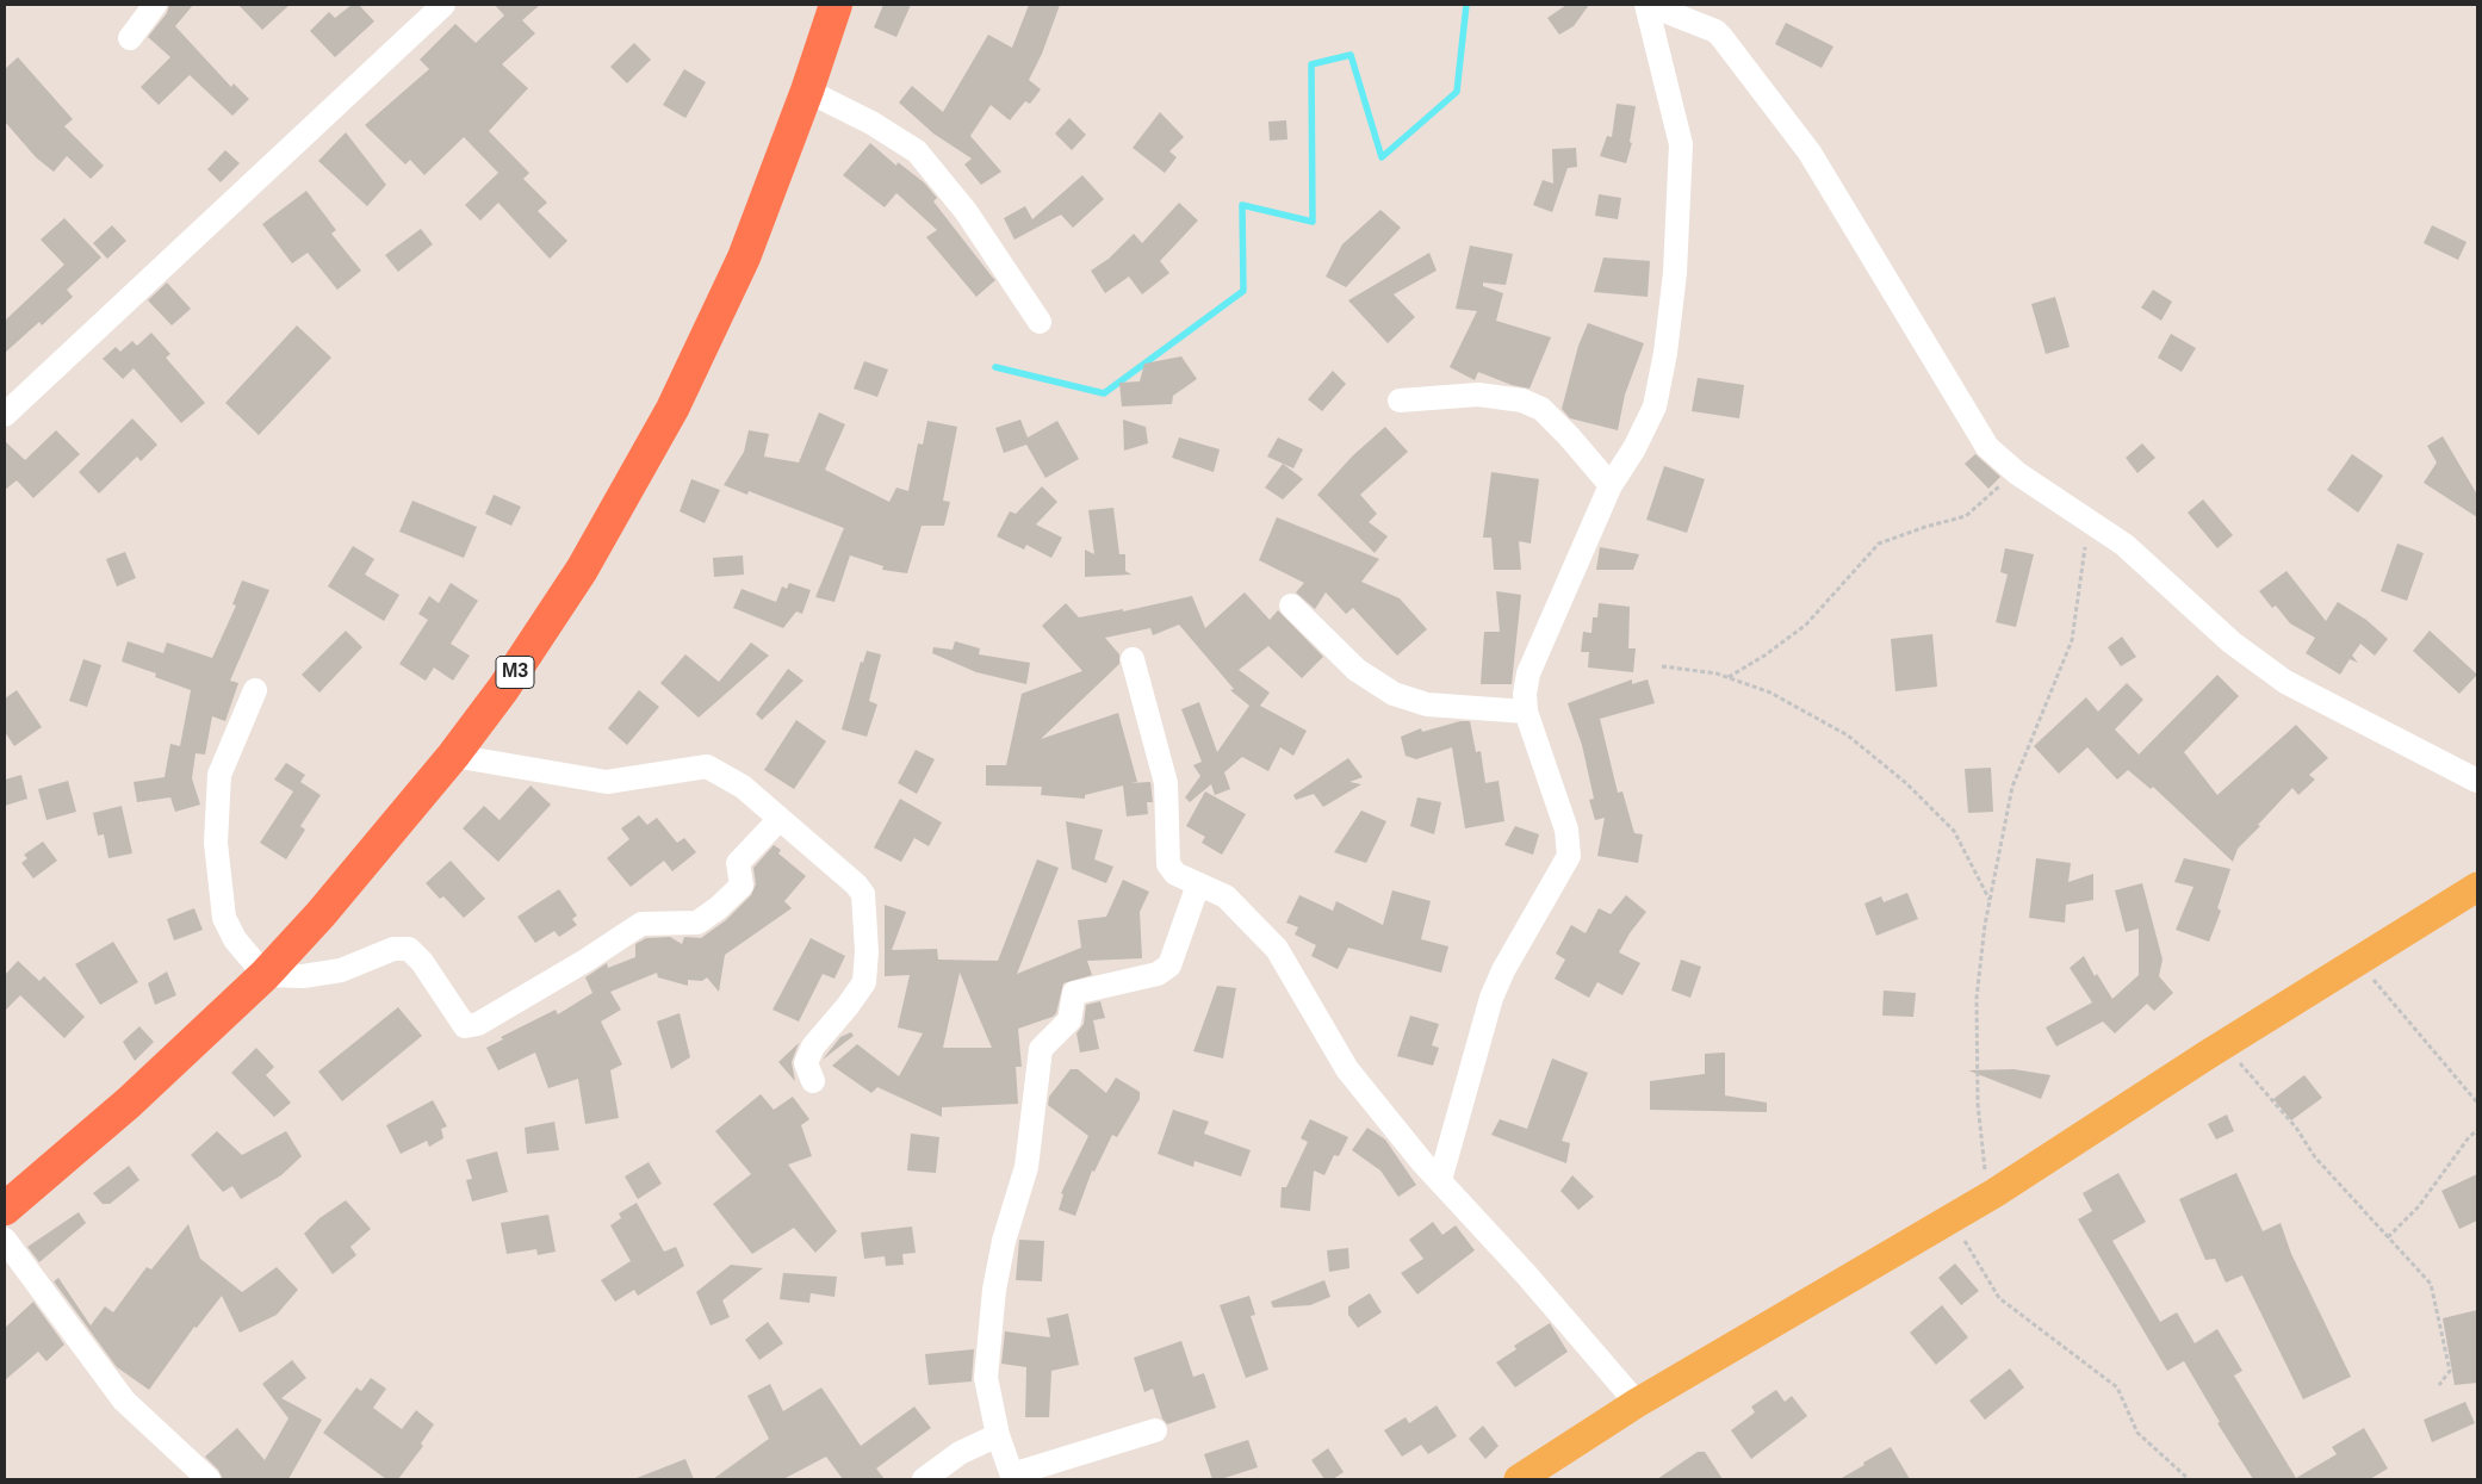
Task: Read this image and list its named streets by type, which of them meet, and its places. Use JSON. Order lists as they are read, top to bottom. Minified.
{"streets":{"highway":["M3"]}}
